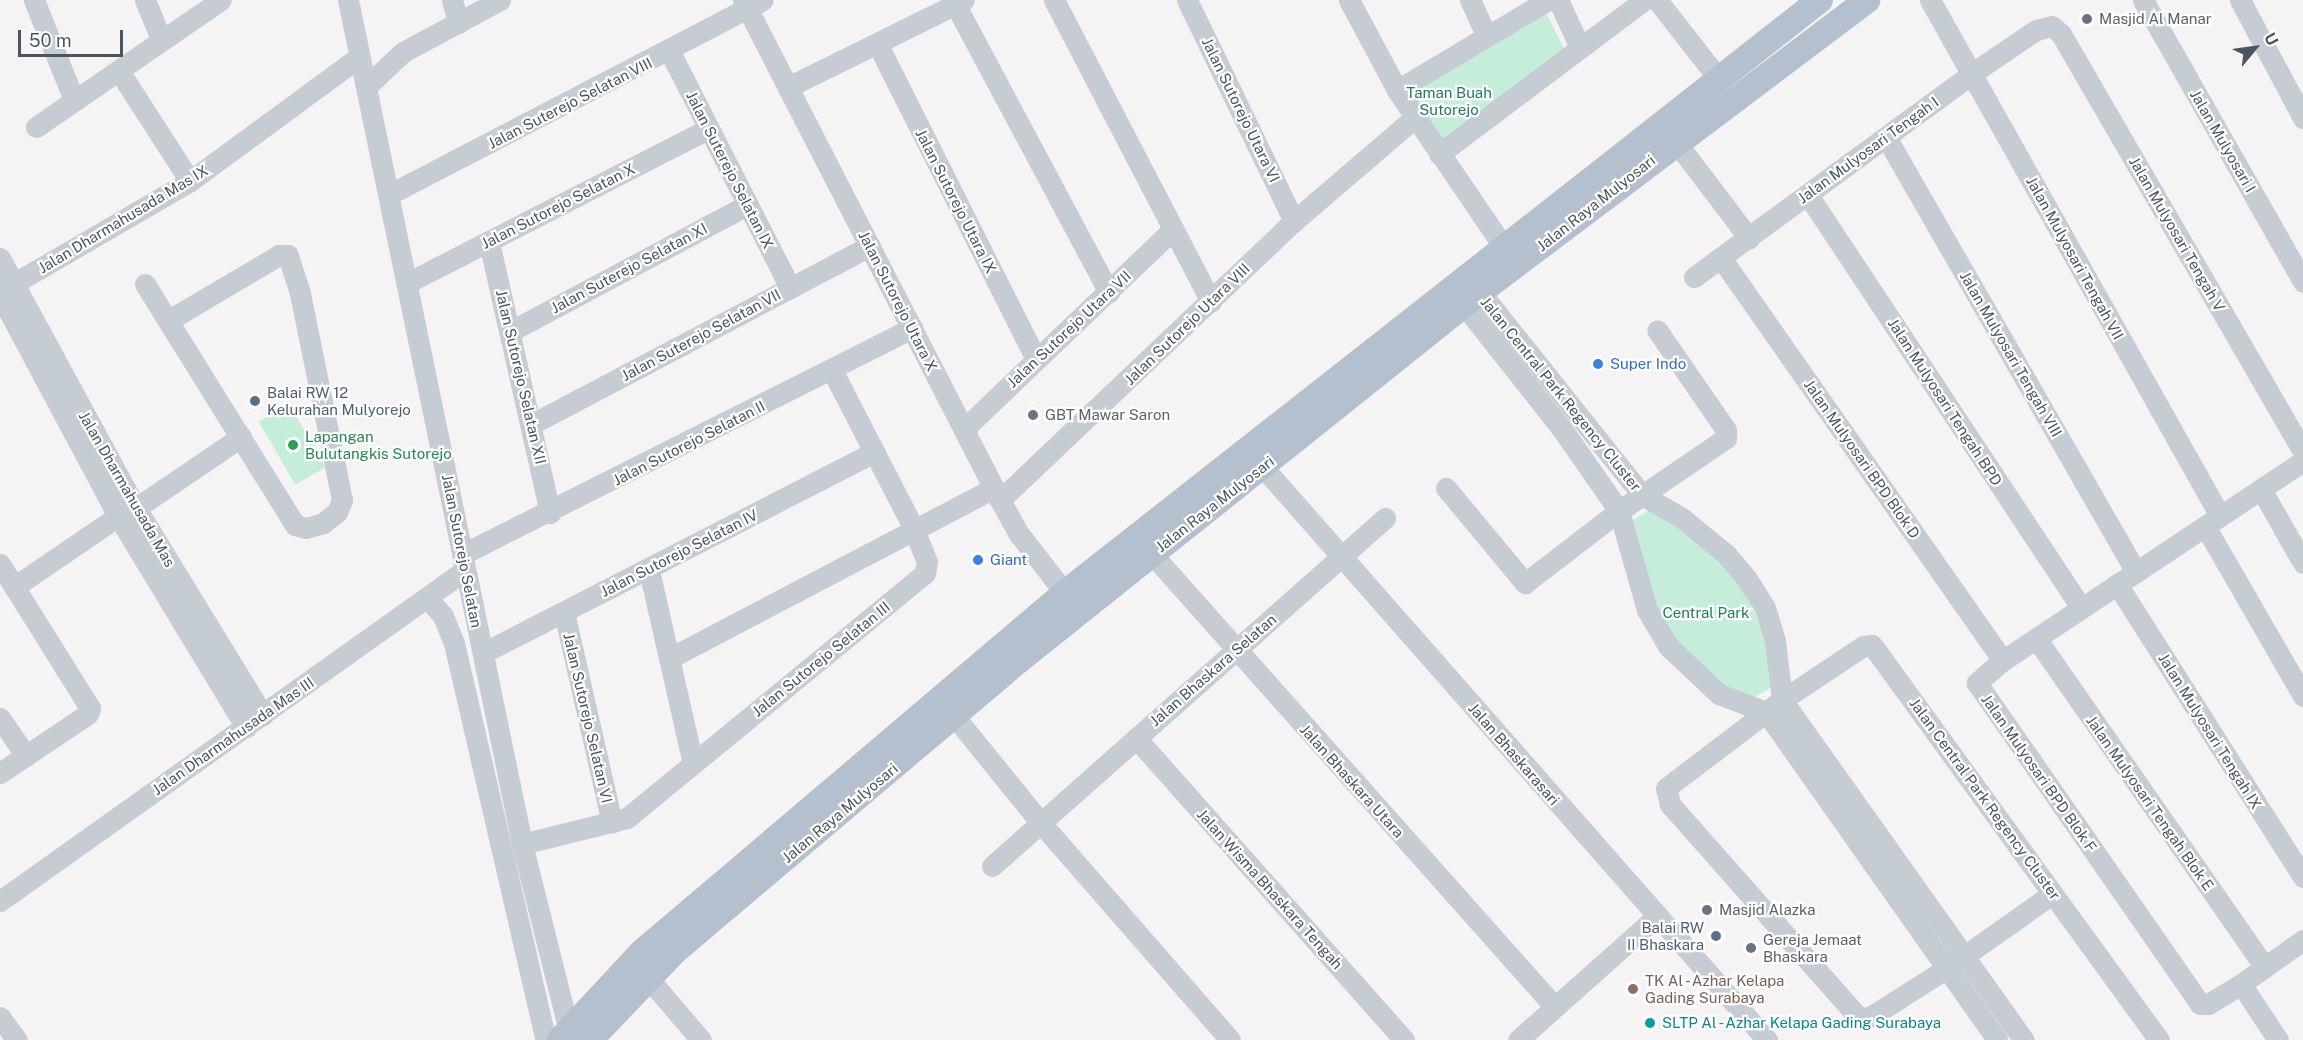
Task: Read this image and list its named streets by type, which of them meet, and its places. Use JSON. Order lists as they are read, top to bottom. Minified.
{"streets":{"main road":["Jalan Raya Mulyosari"],"street":["Jalan Suterejo Selatan VIII","Jalan Sutorejo Utara VI","Jalan Mulyosari I","Jalan Mulyosari Tengah I","Jalan Suterejo Selatan IX","Jalan Sutorejo Utara IX","Jalan Sutorejo Selatan X","Jalan Dharmahusada Mas IX","Jalan Mulyosari Tengah V","Jalan Mulyosari Tengah VII","Jalan Suterejo Selatan XI","Jalan Sutorejo Utara X","Jalan Sutorejo Utara VIII","Jalan Sutorejo Utara VII","Jalan Suterejo Selatan VII","Jalan Mulyosari Tengah VIII","Jalan Sutorejo Selatan XII","Jalan Central Park Regency Cluster","Jalan Mulyosari Tengah BPD","Jalan Sutorejo Selatan II","Jalan Mulyosari BPD Blok D","Jalan Dharmahusada Mas","Jalan Sutorejo Selatan","Jalan Sutorejo Selatan IV","Jalan Sutorejo Selatan III","Jalan Bhaskara Selatan","Jalan Sutorejo Selatan VI","Jalan Mulyosari Tengah IX","Jalan Dharmahusada Mas III","Jalan Bhaskarasari","Jalan Mulyosari BPD Blok F","Jalan Bhaskara Utara","Jalan Mulyosari Tengah Blok E","Jalan Wisma Bhaskara Tengah"]},"crossings":[["Jalan Suterejo Selatan VIII","Jalan Suterejo Selatan IX"],["Jalan Suterejo Selatan VIII","Jalan Sutorejo Utara X"],["Jalan Suterejo Selatan VIII","Jalan Sutorejo Selatan"],["Jalan Sutorejo Utara VI","Jalan Sutorejo Utara VIII"],["Jalan Mulyosari Tengah I","Jalan Mulyosari Tengah V"],["Jalan Mulyosari Tengah I","Jalan Mulyosari Tengah VII"],["Jalan Mulyosari Tengah I","Jalan Mulyosari Tengah VIII"],["Jalan Mulyosari Tengah I","Jalan Mulyosari Tengah BPD"],["Jalan Mulyosari Tengah I","Jalan Mulyosari BPD Blok D"],["Jalan Suterejo Selatan IX","Jalan Sutorejo Selatan X"],["Jalan Suterejo Selatan IX","Jalan Suterejo Selatan XI"],["Jalan Suterejo Selatan IX","Jalan Suterejo Selatan VII"],["Jalan Sutorejo Utara IX","Jalan Sutorejo Utara VII"],["Jalan Raya Mulyosari","Jalan Sutorejo Utara X"],["Jalan Raya Mulyosari","Jalan Central Park Regency Cluster"],["Jalan Raya Mulyosari","Jalan Sutorejo Selatan"],["Jalan Raya Mulyosari","Jalan Bhaskarasari"],["Jalan Raya Mulyosari","Jalan Bhaskara Utara"],["Jalan Sutorejo Selatan X","Jalan Sutorejo Selatan XII"],["Jalan Sutorejo Selatan X","Jalan Sutorejo Selatan"],["Jalan Dharmahusada Mas IX","Jalan Dharmahusada Mas"],["Jalan Dharmahusada Mas IX","Jalan Sutorejo Selatan"],["Jalan Mulyosari Tengah VII","Jalan Mulyosari BPD Blok F"],["Jalan Suterejo Selatan XI","Jalan Sutorejo Selatan XII"],["Jalan Sutorejo Utara X","Jalan Sutorejo Utara VIII"],["Jalan Sutorejo Utara X","Jalan Sutorejo Utara VII"],["Jalan Sutorejo Utara X","Jalan Suterejo Selatan VII"],["Jalan Sutorejo Utara X","Jalan Sutorejo Selatan II"],["Jalan Sutorejo Utara VIII","Jalan Sutorejo Selatan III"],["Jalan Suterejo Selatan VII","Jalan Sutorejo Selatan XII"],["Jalan Mulyosari Tengah VIII","Jalan Mulyosari BPD Blok F"],["Jalan Sutorejo Selatan XII","Jalan Sutorejo Selatan II"],["Jalan Mulyosari Tengah BPD","Jalan Mulyosari BPD Blok F"],["Jalan Sutorejo Selatan II","Jalan Sutorejo Selatan"],["Jalan Sutorejo Selatan II","Jalan Sutorejo Selatan III"],["Jalan Sutorejo Selatan II","Jalan Dharmahusada Mas III"],["Jalan Mulyosari BPD Blok D","Jalan Mulyosari BPD Blok F"],["Jalan Dharmahusada Mas","Jalan Dharmahusada Mas III"],["Jalan Sutorejo Selatan","Jalan Sutorejo Selatan IV"],["Jalan Sutorejo Selatan","Jalan Sutorejo Selatan III"],["Jalan Sutorejo Selatan","Jalan Dharmahusada Mas III"],["Jalan Sutorejo Selatan IV","Jalan Sutorejo Selatan III"],["Jalan Sutorejo Selatan IV","Jalan Sutorejo Selatan VI"],["Jalan Sutorejo Selatan III","Jalan Sutorejo Selatan VI"],["Jalan Bhaskara Selatan","Jalan Bhaskarasari"],["Jalan Bhaskara Selatan","Jalan Bhaskara Utara"],["Jalan Bhaskara Selatan","Jalan Wisma Bhaskara Tengah"],["Jalan Mulyosari Tengah IX","Jalan Mulyosari BPD Blok F"],["Jalan Mulyosari BPD Blok F","Jalan Mulyosari Tengah Blok E"]],"parks":["Taman Buah Sutorejo","Central Park"],"places":["Masjid Al Manar","Super Indo","Balai RW 12 Kelurahan Mulyorejo","GBT Mawar Saron","Lapangan Bulutangkis Sutorejo","Giant","Masjid Alazka","Balai RW II Bhaskara","Gereja Jemaat Bhaskara","TK Al - Azhar Kelapa Gading Surabaya","SLTP Al - Azhar Kelapa Gading Surabaya"],"scale_bar":"50 m","north":"top right"}
